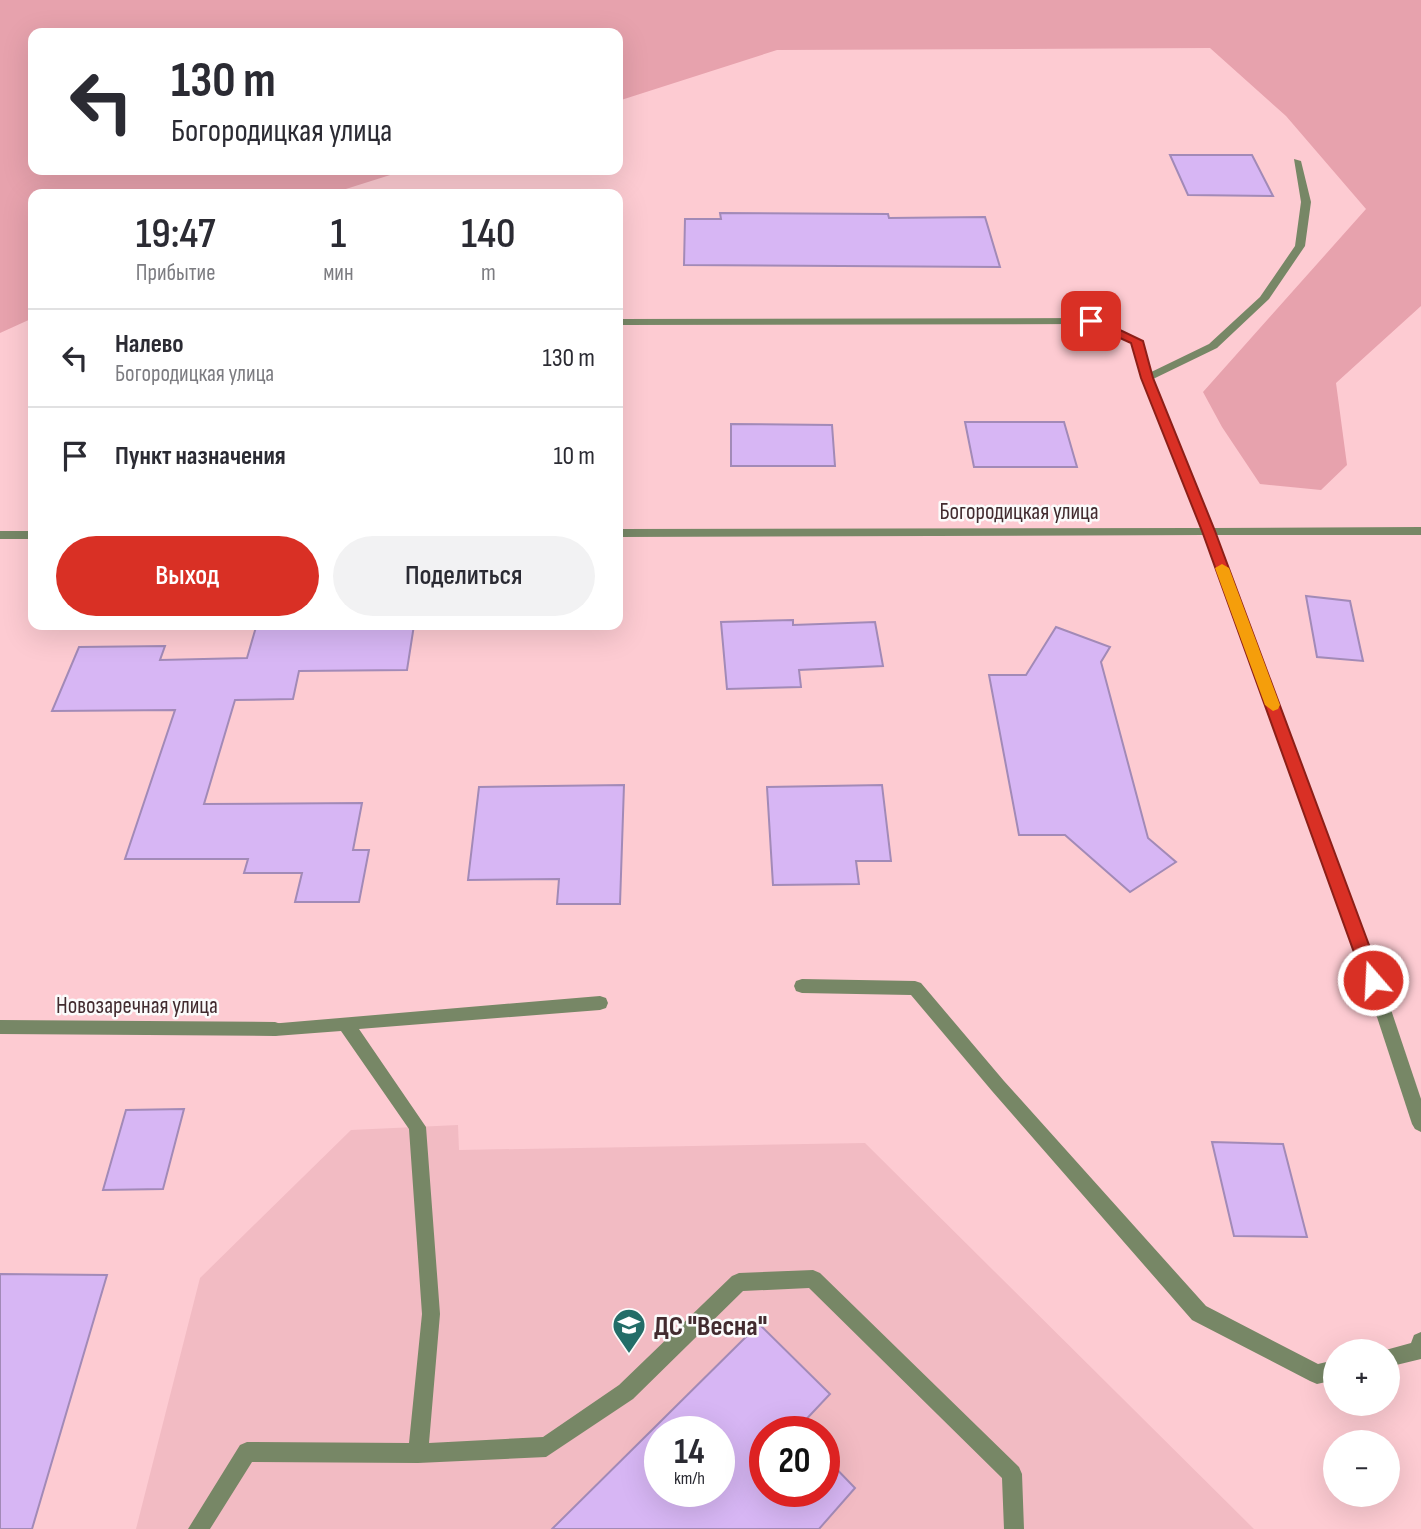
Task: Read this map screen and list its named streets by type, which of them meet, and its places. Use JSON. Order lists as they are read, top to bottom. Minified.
{"streets":{"street":["Богородицкая улица","Новозаречная улица"]},"places":{"school or university":["ДС \"Весна\""]},"page":{"turn":["130 m","Богородицкая улица"],"eta":["19:47","Прибытие","1","мин","140","m"],"list":[{"name":"Налево","note":"Богородицкая улица","value":"130 m"},{"name":"Пункт назначения","value":"10 m"}],"buttons":["Выход","Поделиться"],"map_buttons":["+","−"],"speed":"14 km/h","limit":"20"}}
